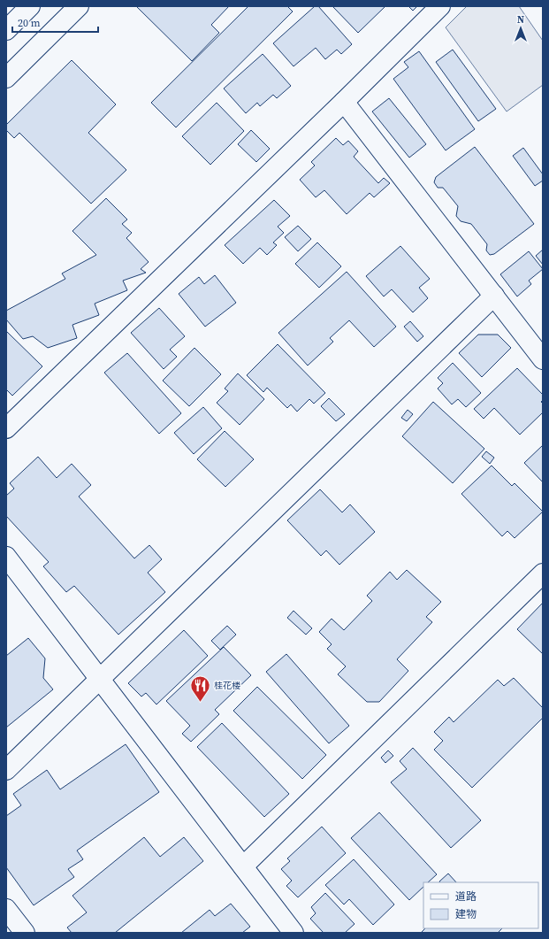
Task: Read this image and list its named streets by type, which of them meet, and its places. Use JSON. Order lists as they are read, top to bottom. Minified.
{"places":{"restaurant":["桂花楼"]},"legend":["道路","建物"],"scale_bar":"20 m","north":"top"}
